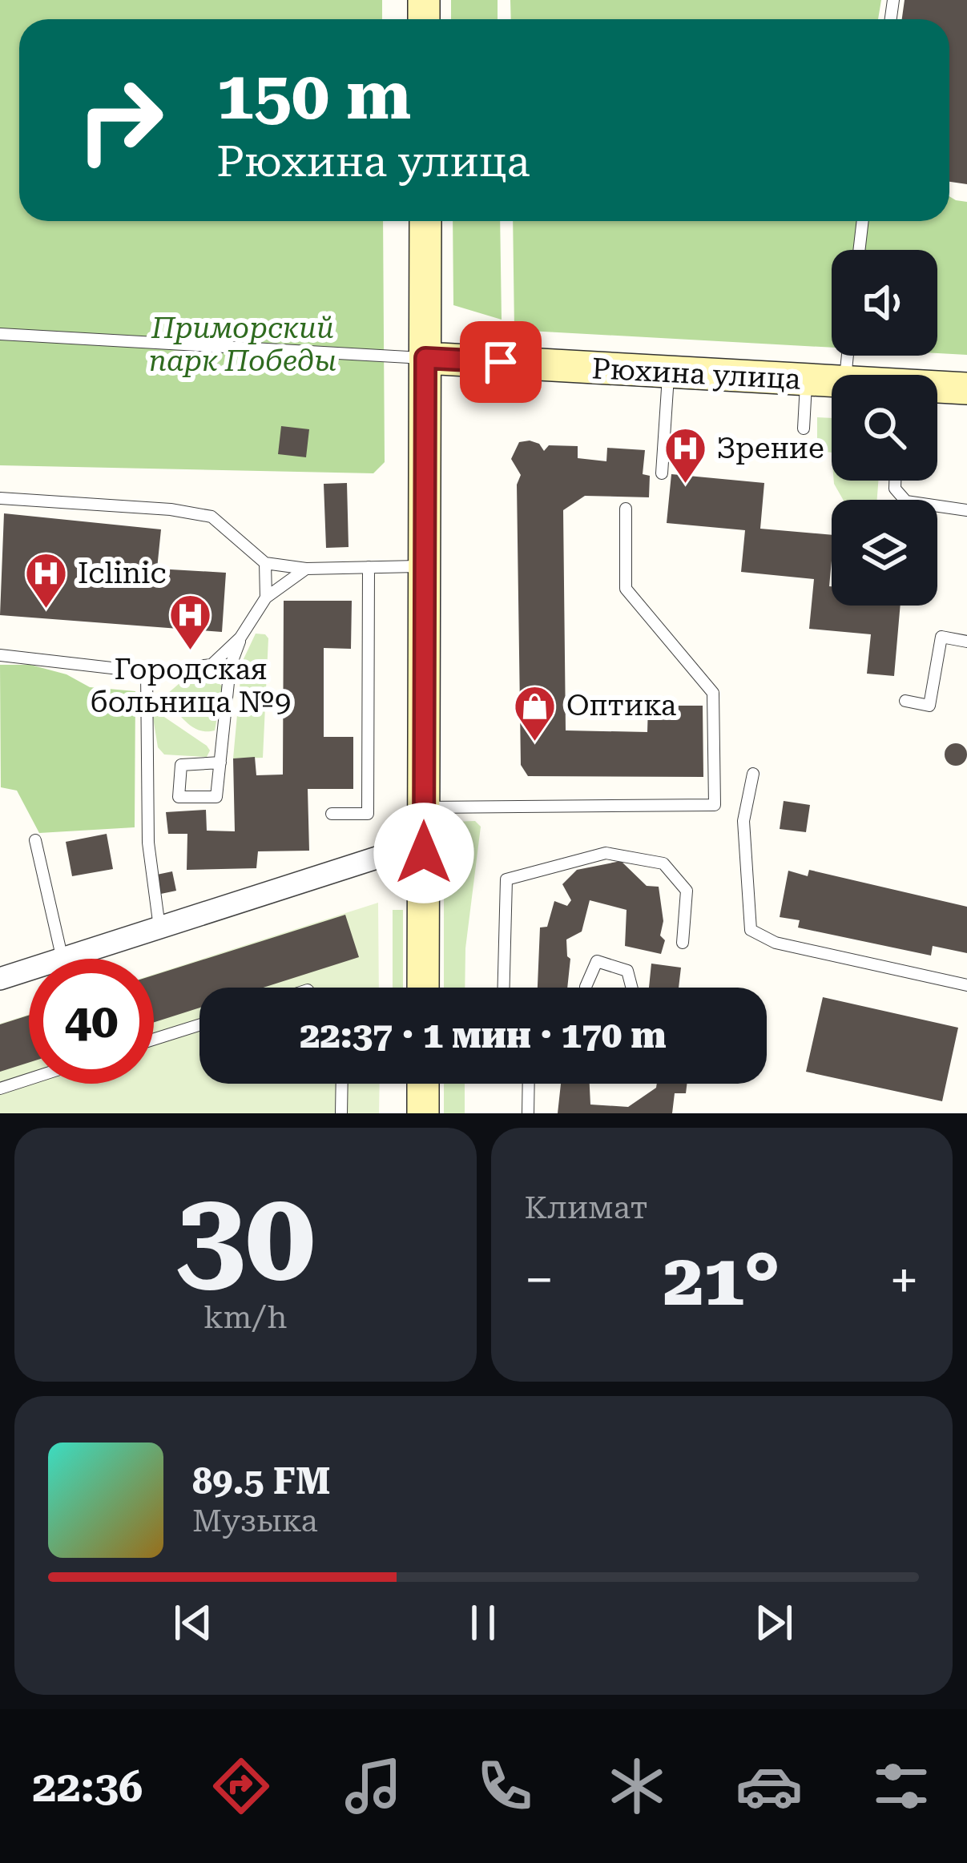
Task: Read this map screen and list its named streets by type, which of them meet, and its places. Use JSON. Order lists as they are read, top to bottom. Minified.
{"streets":{"street":["Рюхина улица"]},"parks":["Приморский парк Победы"],"places":{"hospital":["Зрение","Iclinic","Городская больница №9"],"shop":["Оптика"]},"page":{"turn":["150 m","Рюхина улица"],"limit":"40","trip":"22:37 · 1 мин · 170 m","tile":[["30","km/h"],"Климат"],"heat":["−","21°","+"],"song":["89.5 FM","Музыка"],"tabs":"22:36"}}
